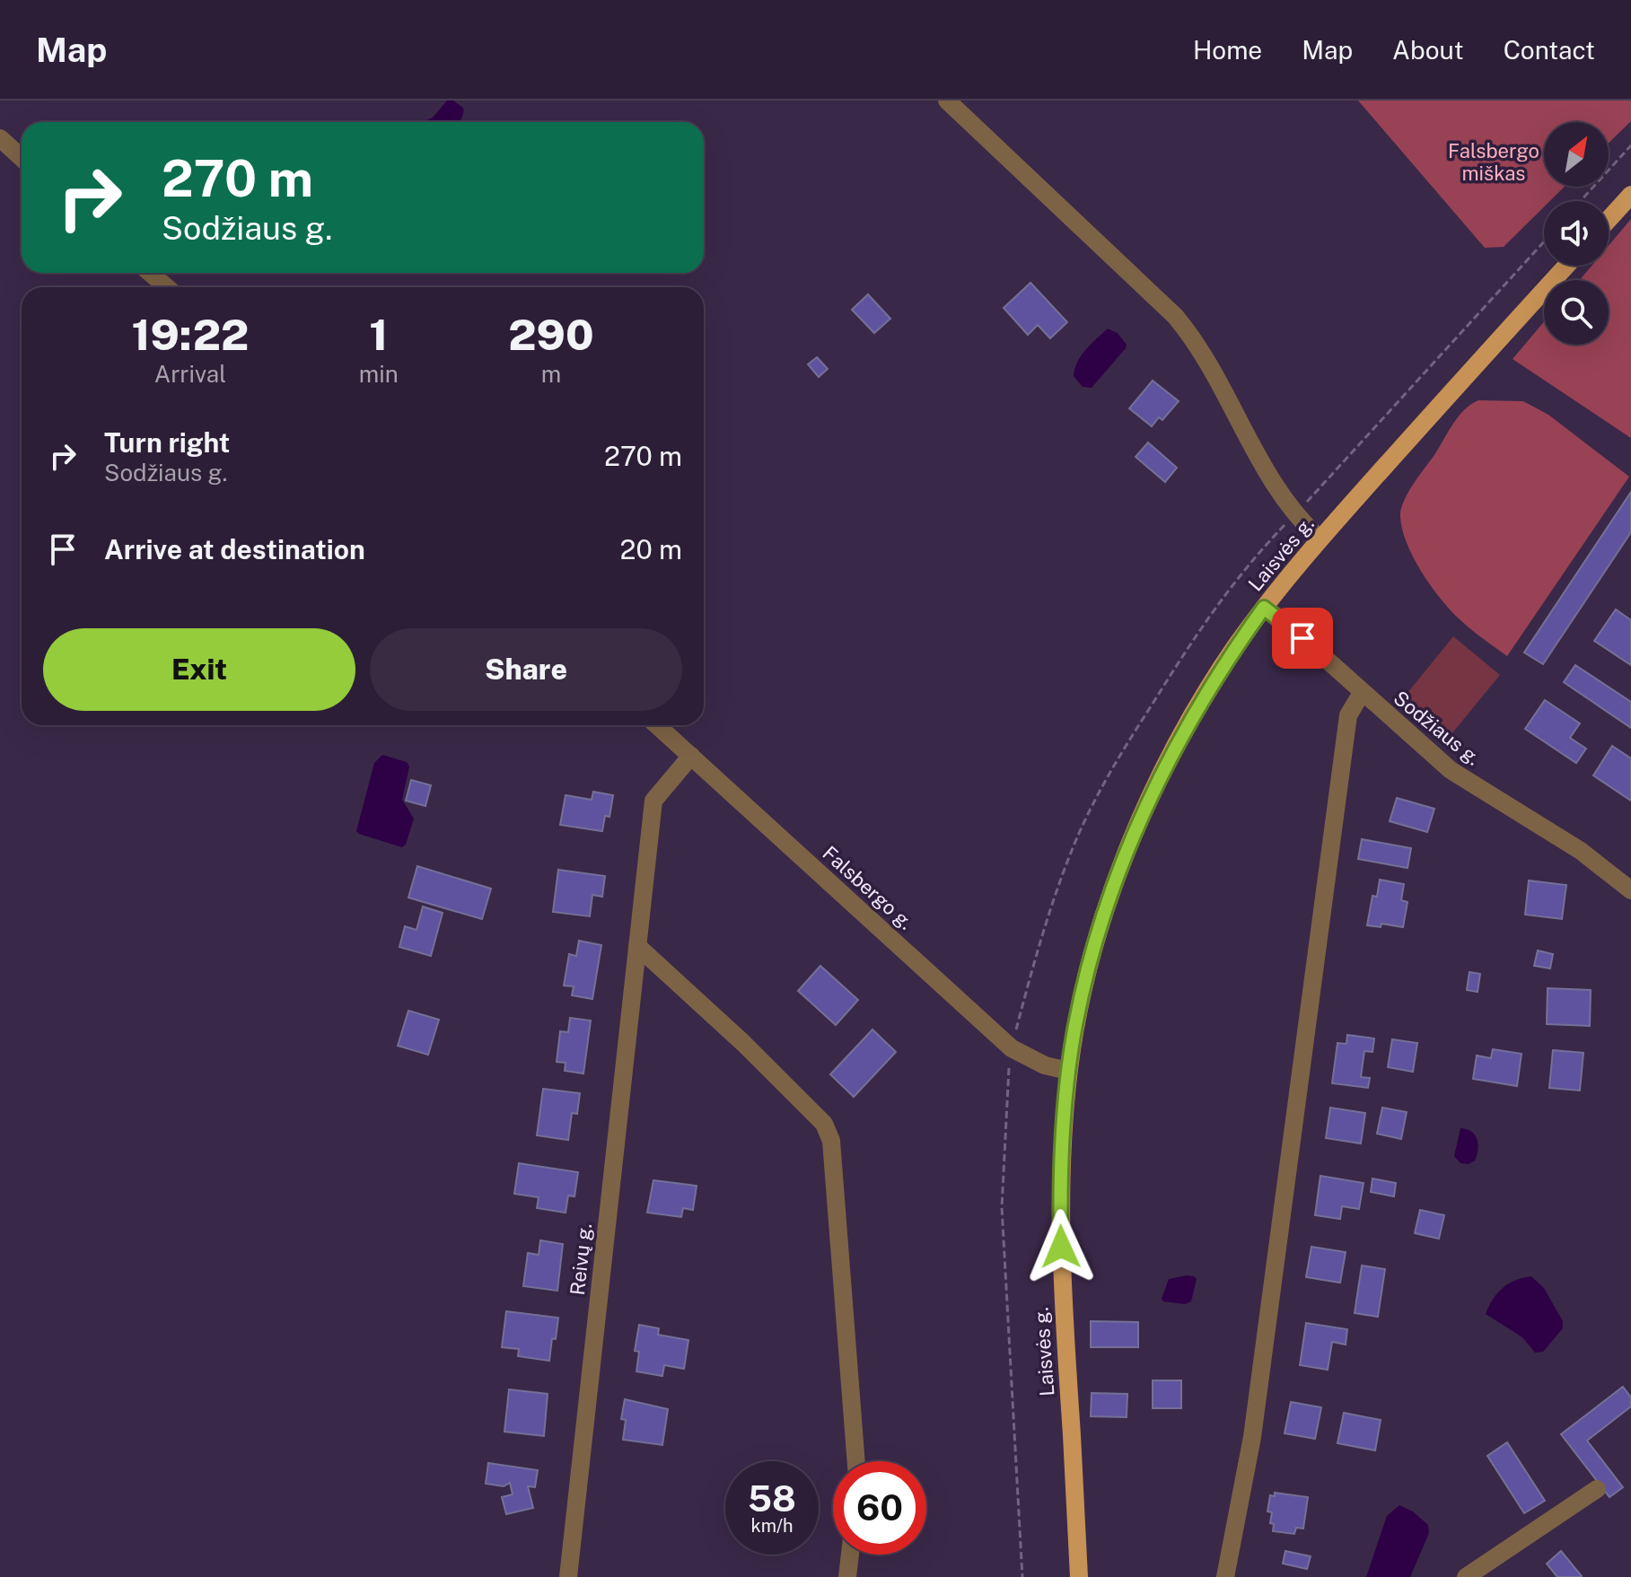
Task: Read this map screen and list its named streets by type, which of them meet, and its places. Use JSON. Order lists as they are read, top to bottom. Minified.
{"streets":{"main road":["Laisvės g."],"street":["Sodžiaus g.","Falsbergo g.","Reivų g."]},"crossings":[["Laisvės g.","Sodžiaus g."],["Laisvės g.","Falsbergo g."],["Falsbergo g.","Reivų g."]],"parks":["Falsbergo miškas"],"north":"top right","page":{"header":"Map","nav":["Home","Map","About","Contact"],"turn":["270 m","Sodžiaus g."],"eta":["19:22","Arrival","1","min","290","m"],"list":[{"name":"Turn right","note":"Sodžiaus g.","value":"270 m"},{"name":"Arrive at destination","value":"20 m"}],"buttons":["Exit","Share"],"speed":"58 km/h","limit":"60"}}
